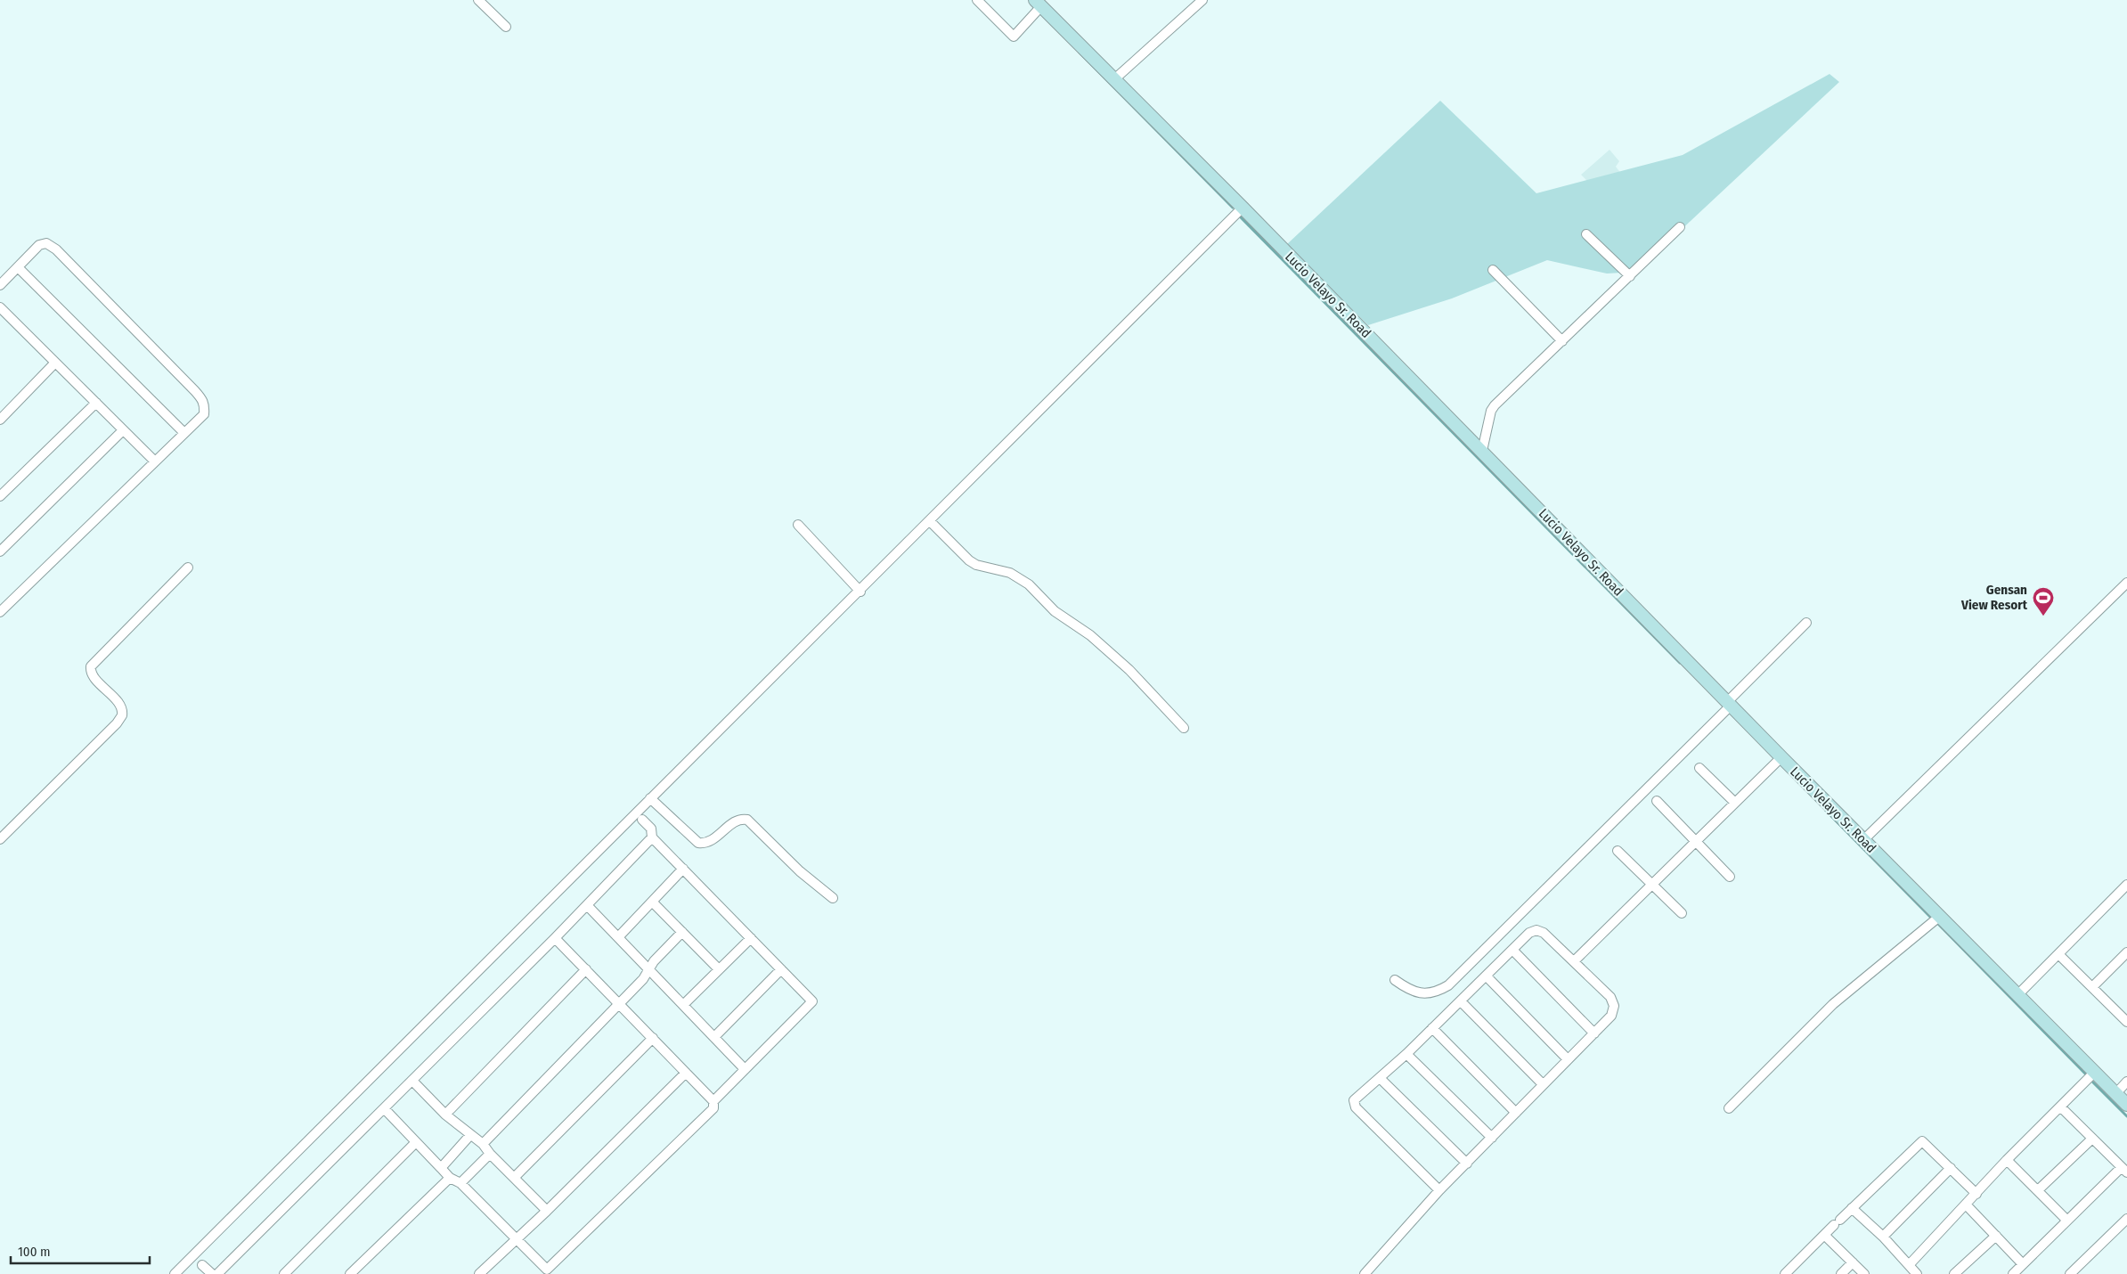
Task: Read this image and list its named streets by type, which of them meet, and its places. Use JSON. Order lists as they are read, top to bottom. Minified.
{"streets":{"main road":["Lucio Velayo Sr. Road"]},"places":{"sports":["Gensan View Resort"]},"scale_bar":"100 m"}
